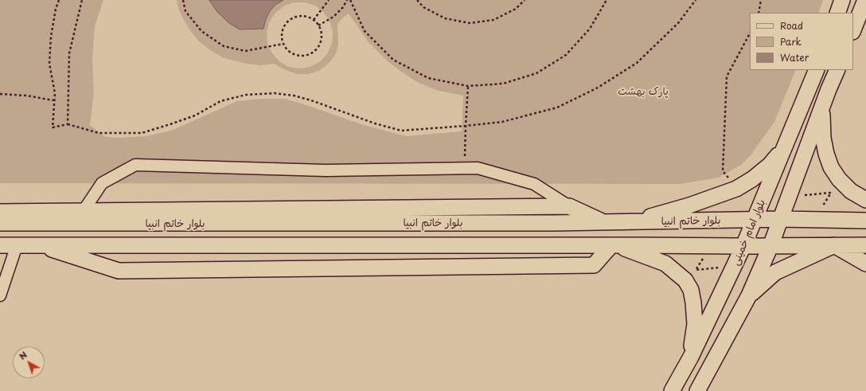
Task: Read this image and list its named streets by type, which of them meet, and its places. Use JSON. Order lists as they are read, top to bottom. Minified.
{"streets":{"main road":["بلوار خاتم انبیا","بلوار امام خمینی"]},"crossings":[["بلوار خاتم انبیا","بلوار امام خمینی"]],"parks":["پارک بهشت"],"legend":["Road","Park","Water"],"north":"top left"}
